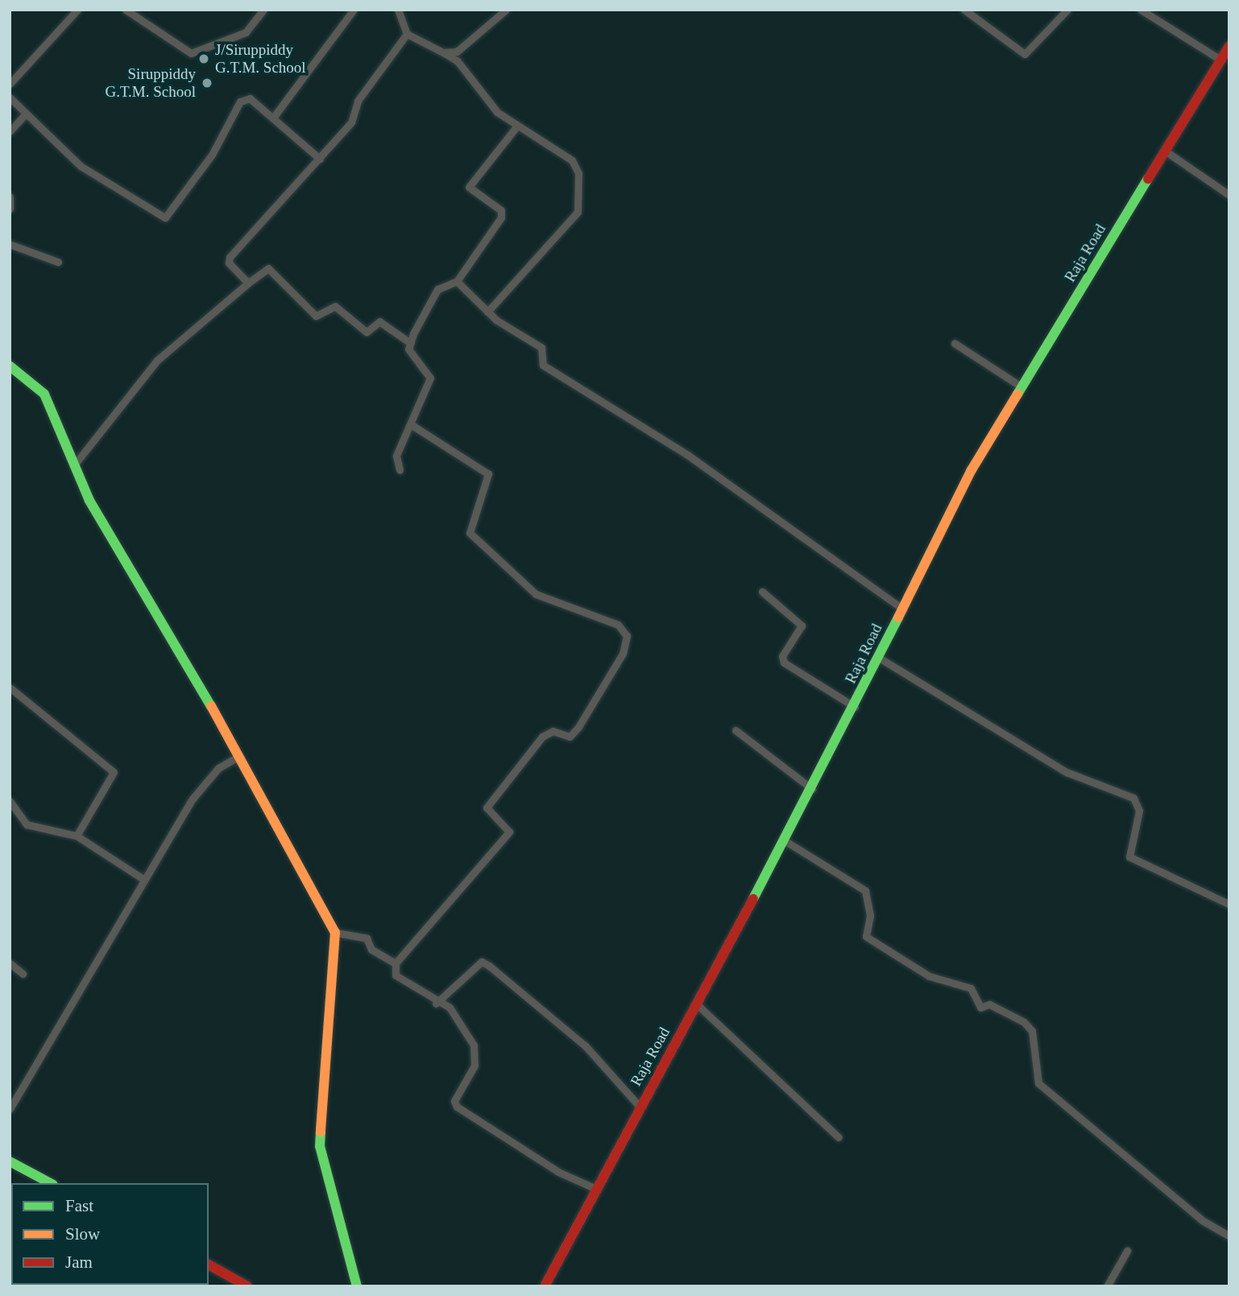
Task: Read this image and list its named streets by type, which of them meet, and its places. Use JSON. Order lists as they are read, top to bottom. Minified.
{"streets":{"street":["Raja Road"]},"places":["J/Siruppiddy G.T.M. School","Siruppiddy G.T.M. School"],"legend":["Fast","Slow","Jam"]}
